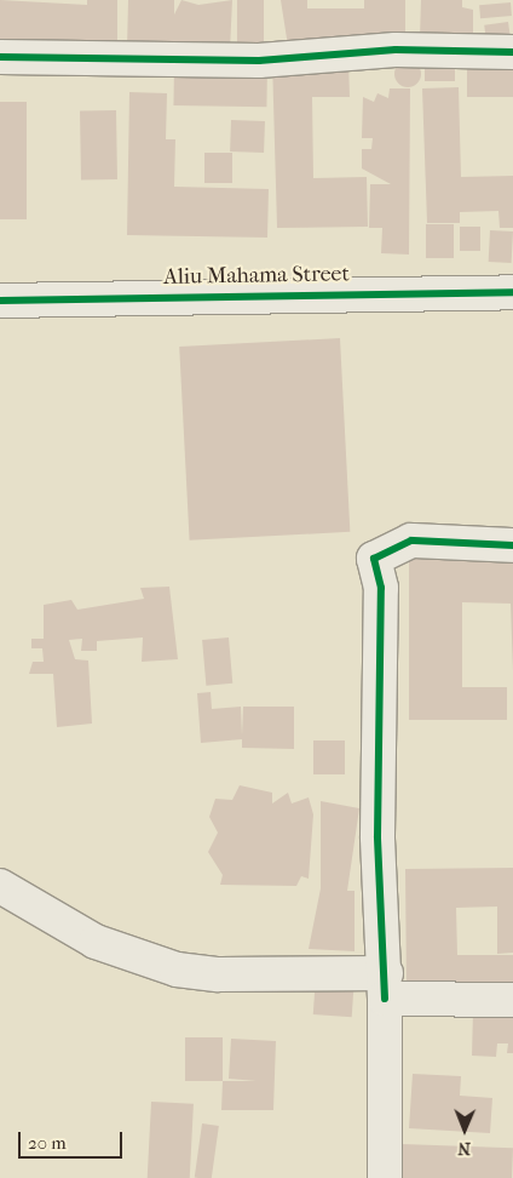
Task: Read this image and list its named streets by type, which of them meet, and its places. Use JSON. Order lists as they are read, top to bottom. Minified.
{"streets":{"street":["Aliu Mahama Street"]},"scale_bar":"20 m","north":"bottom"}
